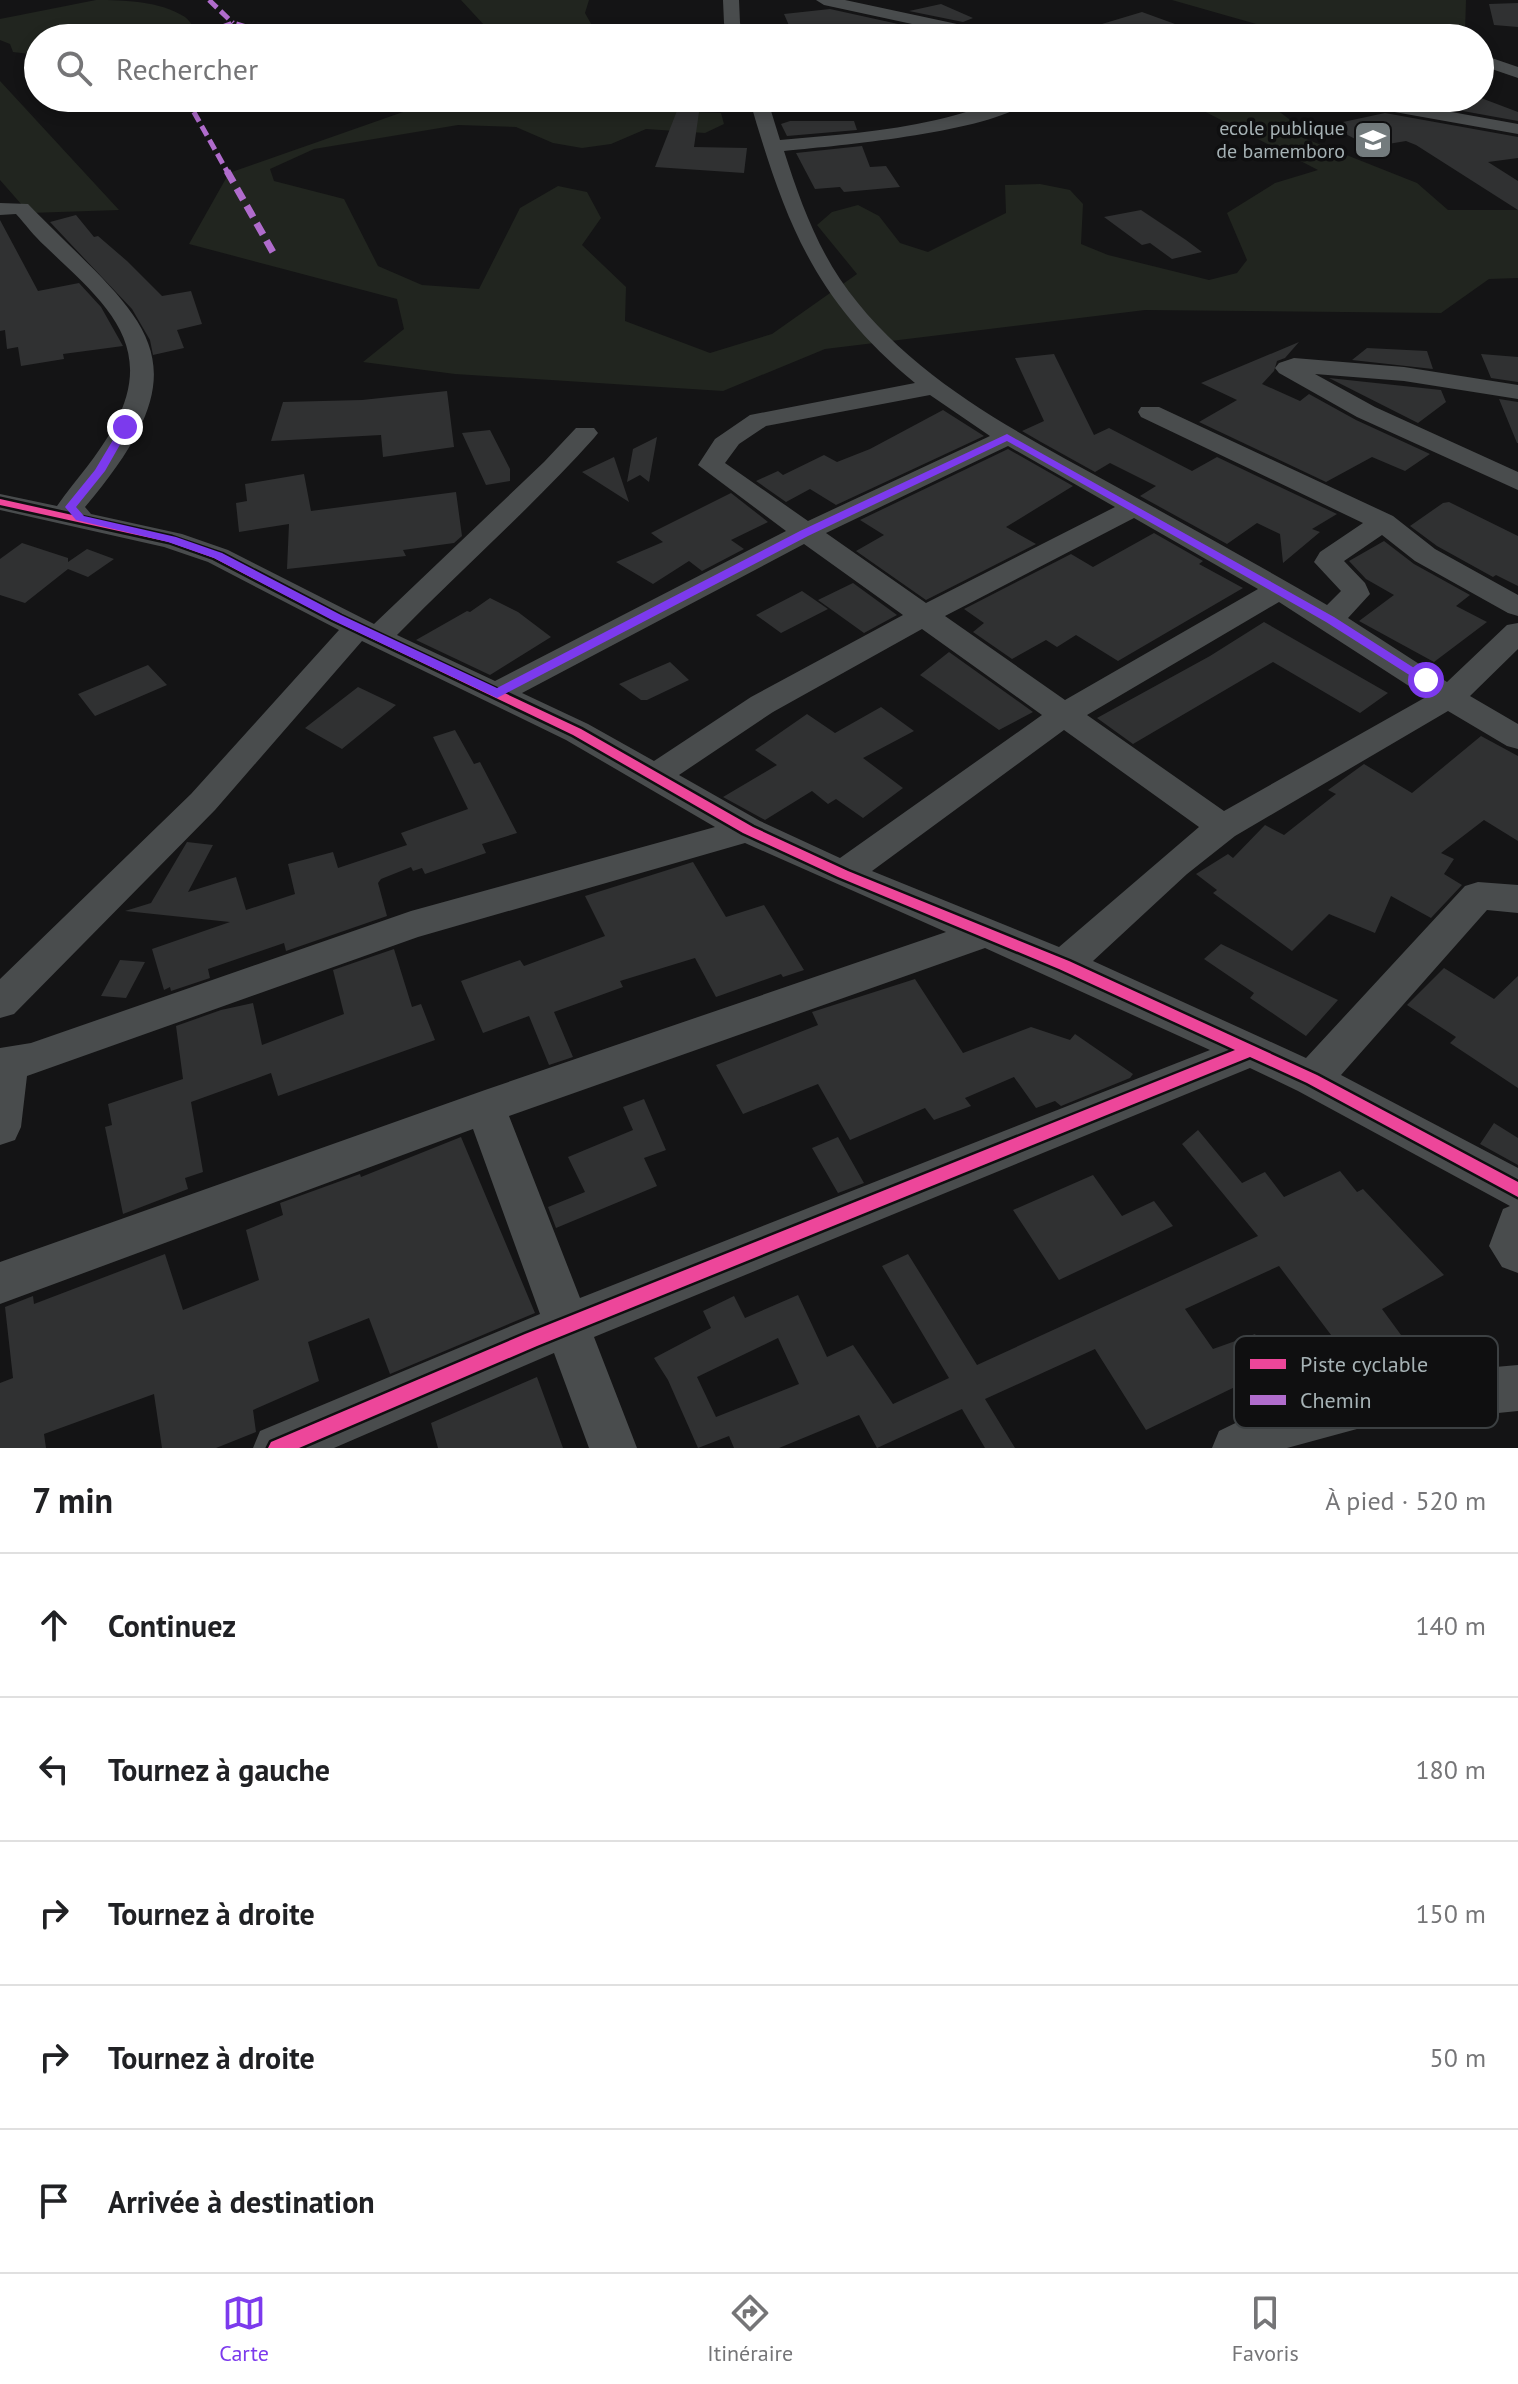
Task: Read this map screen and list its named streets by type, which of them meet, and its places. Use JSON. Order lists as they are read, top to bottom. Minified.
{"places":{"school or university":["ecole publique de bamemboro"]},"legend":["Piste cyclable","Chemin"],"page":{"search":"Rechercher","heading":["7 min","À pied · 520 m"],"list":[["Continuez","140 m"],["Tournez à gauche","180 m"],["Tournez à droite","150 m"],["Tournez à droite","50 m"],"Arrivée à destination"],"nav":["Carte","Itinéraire","Favoris"]}}
